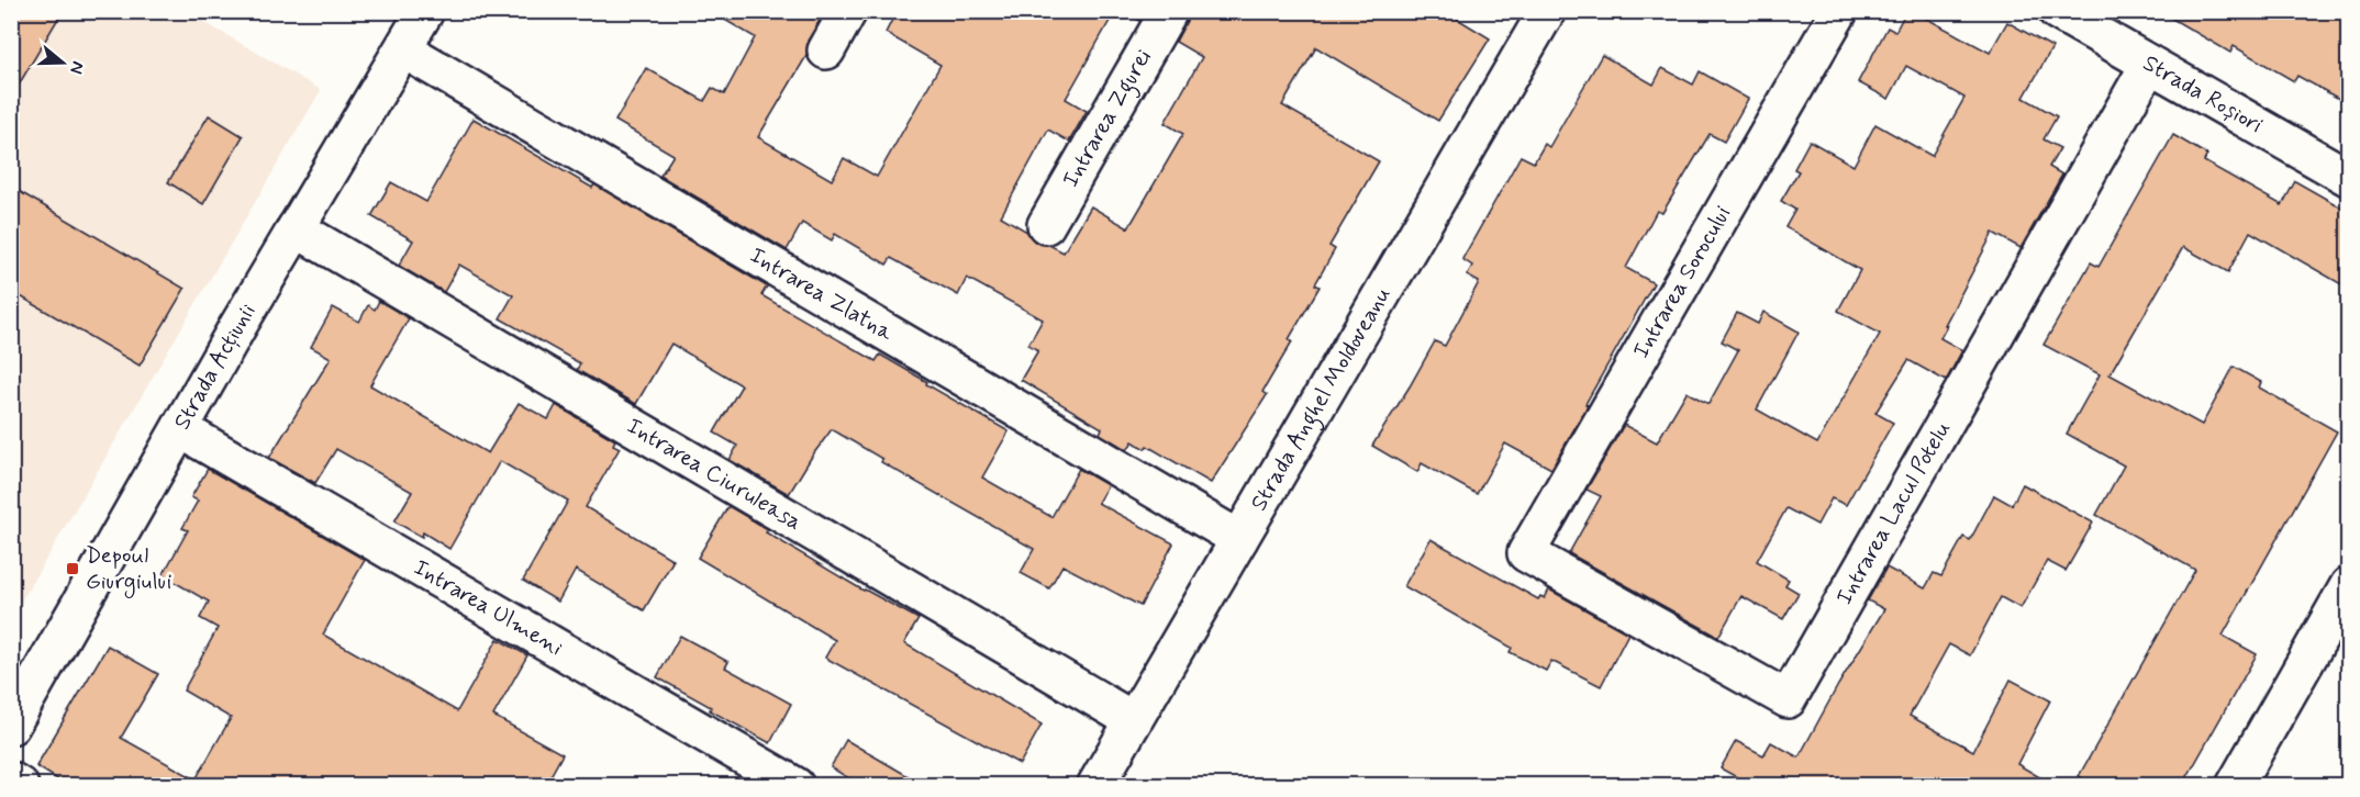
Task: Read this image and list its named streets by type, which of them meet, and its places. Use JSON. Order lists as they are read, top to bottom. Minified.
{"streets":{"street":["Strada Roșiori","Intrarea Zgurei","Intrarea Sorocului","Intrarea Zlatna","Strada Acțiunii","Strada Anghel Moldoveanu","Intrarea Ciuruleasa","Intrarea Lacul Potelu","Intrarea Ulmeni"]},"crossings":[["Strada Roșiori","Intrarea Lacul Potelu"],["Intrarea Sorocului","Intrarea Lacul Potelu"],["Intrarea Zlatna","Strada Acțiunii"],["Intrarea Zlatna","Strada Anghel Moldoveanu"],["Strada Acțiunii","Intrarea Ciuruleasa"],["Strada Acțiunii","Intrarea Ulmeni"],["Strada Anghel Moldoveanu","Intrarea Ciuruleasa"]],"places":{"transit":["Depoul Giurgiului"]},"north":"right"}
